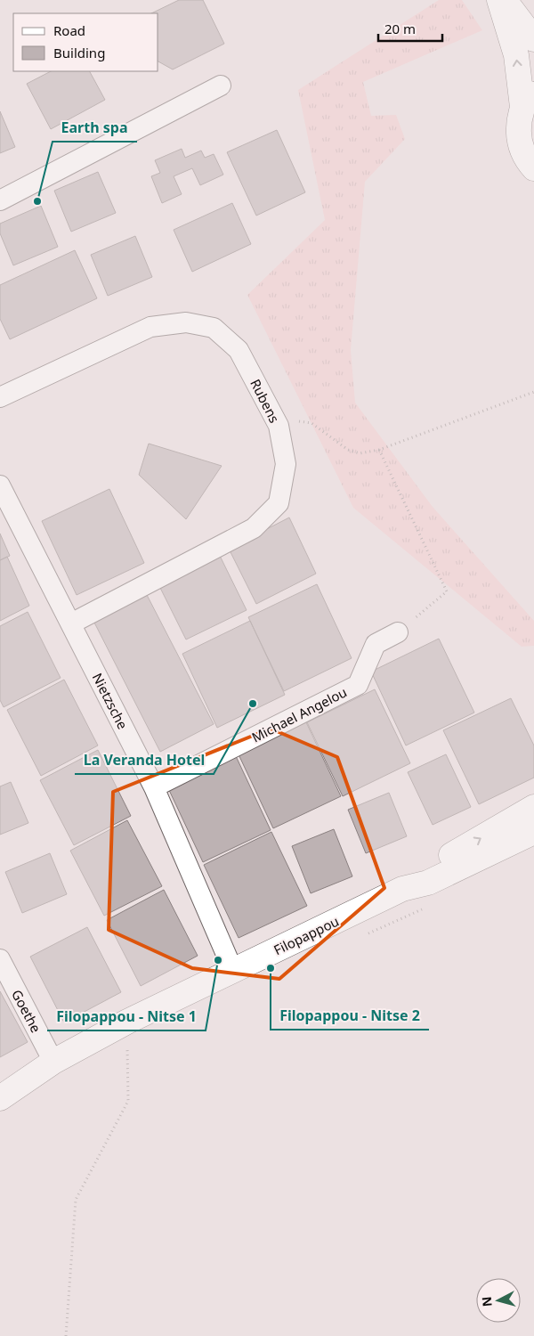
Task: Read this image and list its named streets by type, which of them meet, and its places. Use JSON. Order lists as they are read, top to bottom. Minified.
{"streets":{"street":["Rubens","Nietzsche","Michael Angelou","Filopappou","Goethe"]},"crossings":[["Rubens","Nietzsche"],["Nietzsche","Michael Angelou"],["Nietzsche","Filopappou"],["Filopappou","Goethe"]],"places":["Earth spa","La Veranda Hotel","Filopappou - Nitse 1","Filopappou - Nitse 2"],"legend":["Road","Building"],"scale_bar":"20 m","north":"left"}
